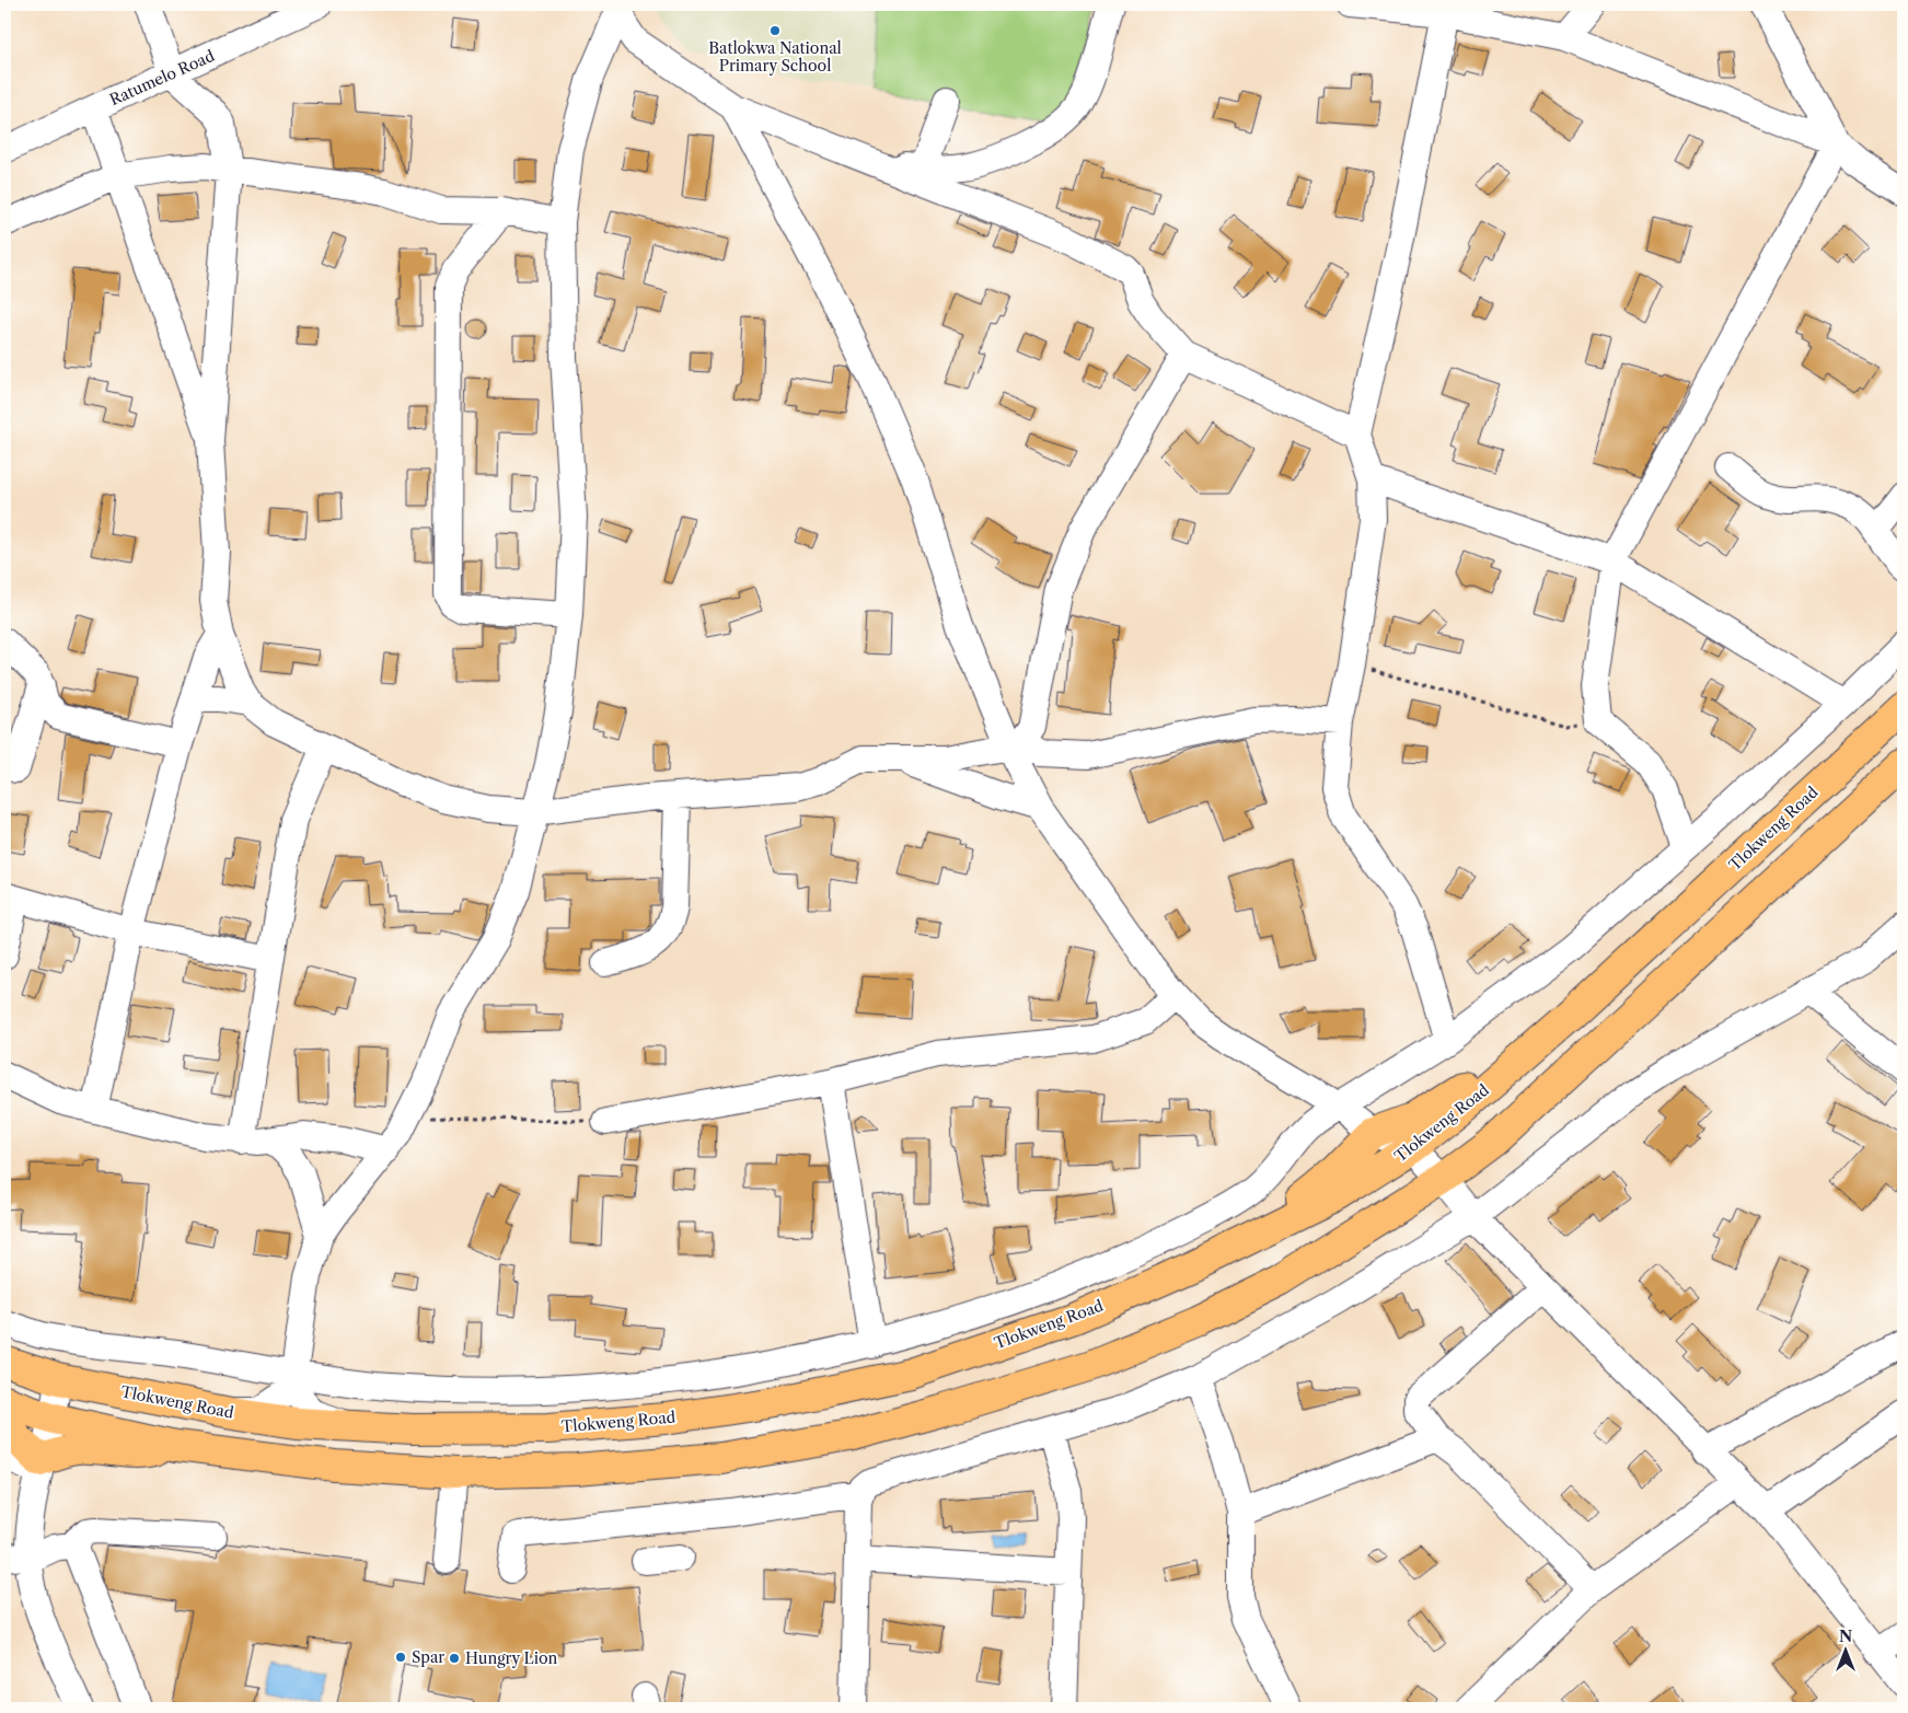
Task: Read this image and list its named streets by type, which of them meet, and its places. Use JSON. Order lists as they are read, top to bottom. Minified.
{"streets":{"main road":["Tlokweng Road"],"street":["Ratumelo Road"]},"places":["Batlokwa National Primary School","Spar","Hungry Lion"],"north":"top"}
